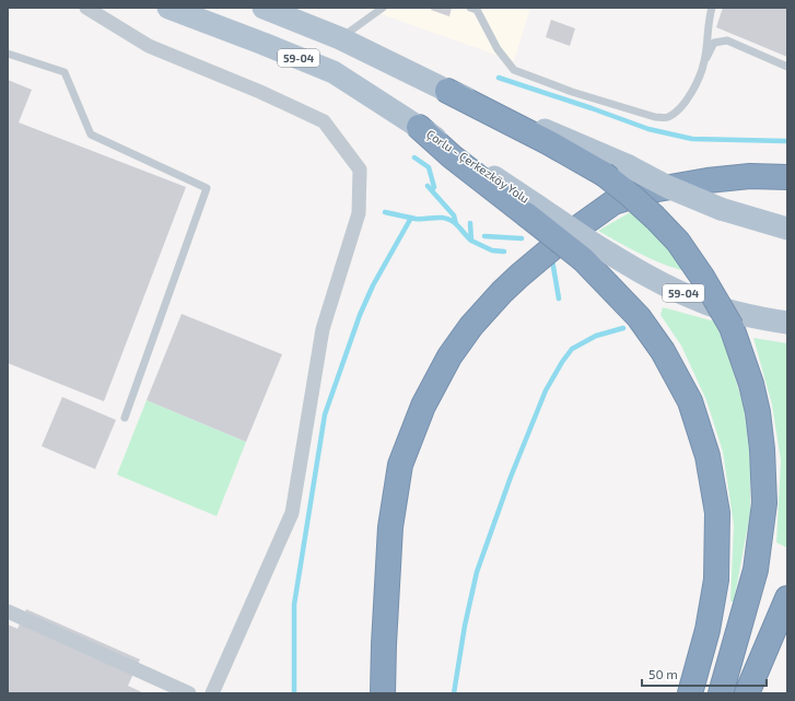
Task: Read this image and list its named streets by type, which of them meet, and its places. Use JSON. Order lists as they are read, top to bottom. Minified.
{"streets":{"main road":["59-04","Çorlu - Çerkezköy Yolu"]},"scale_bar":"50 m"}
